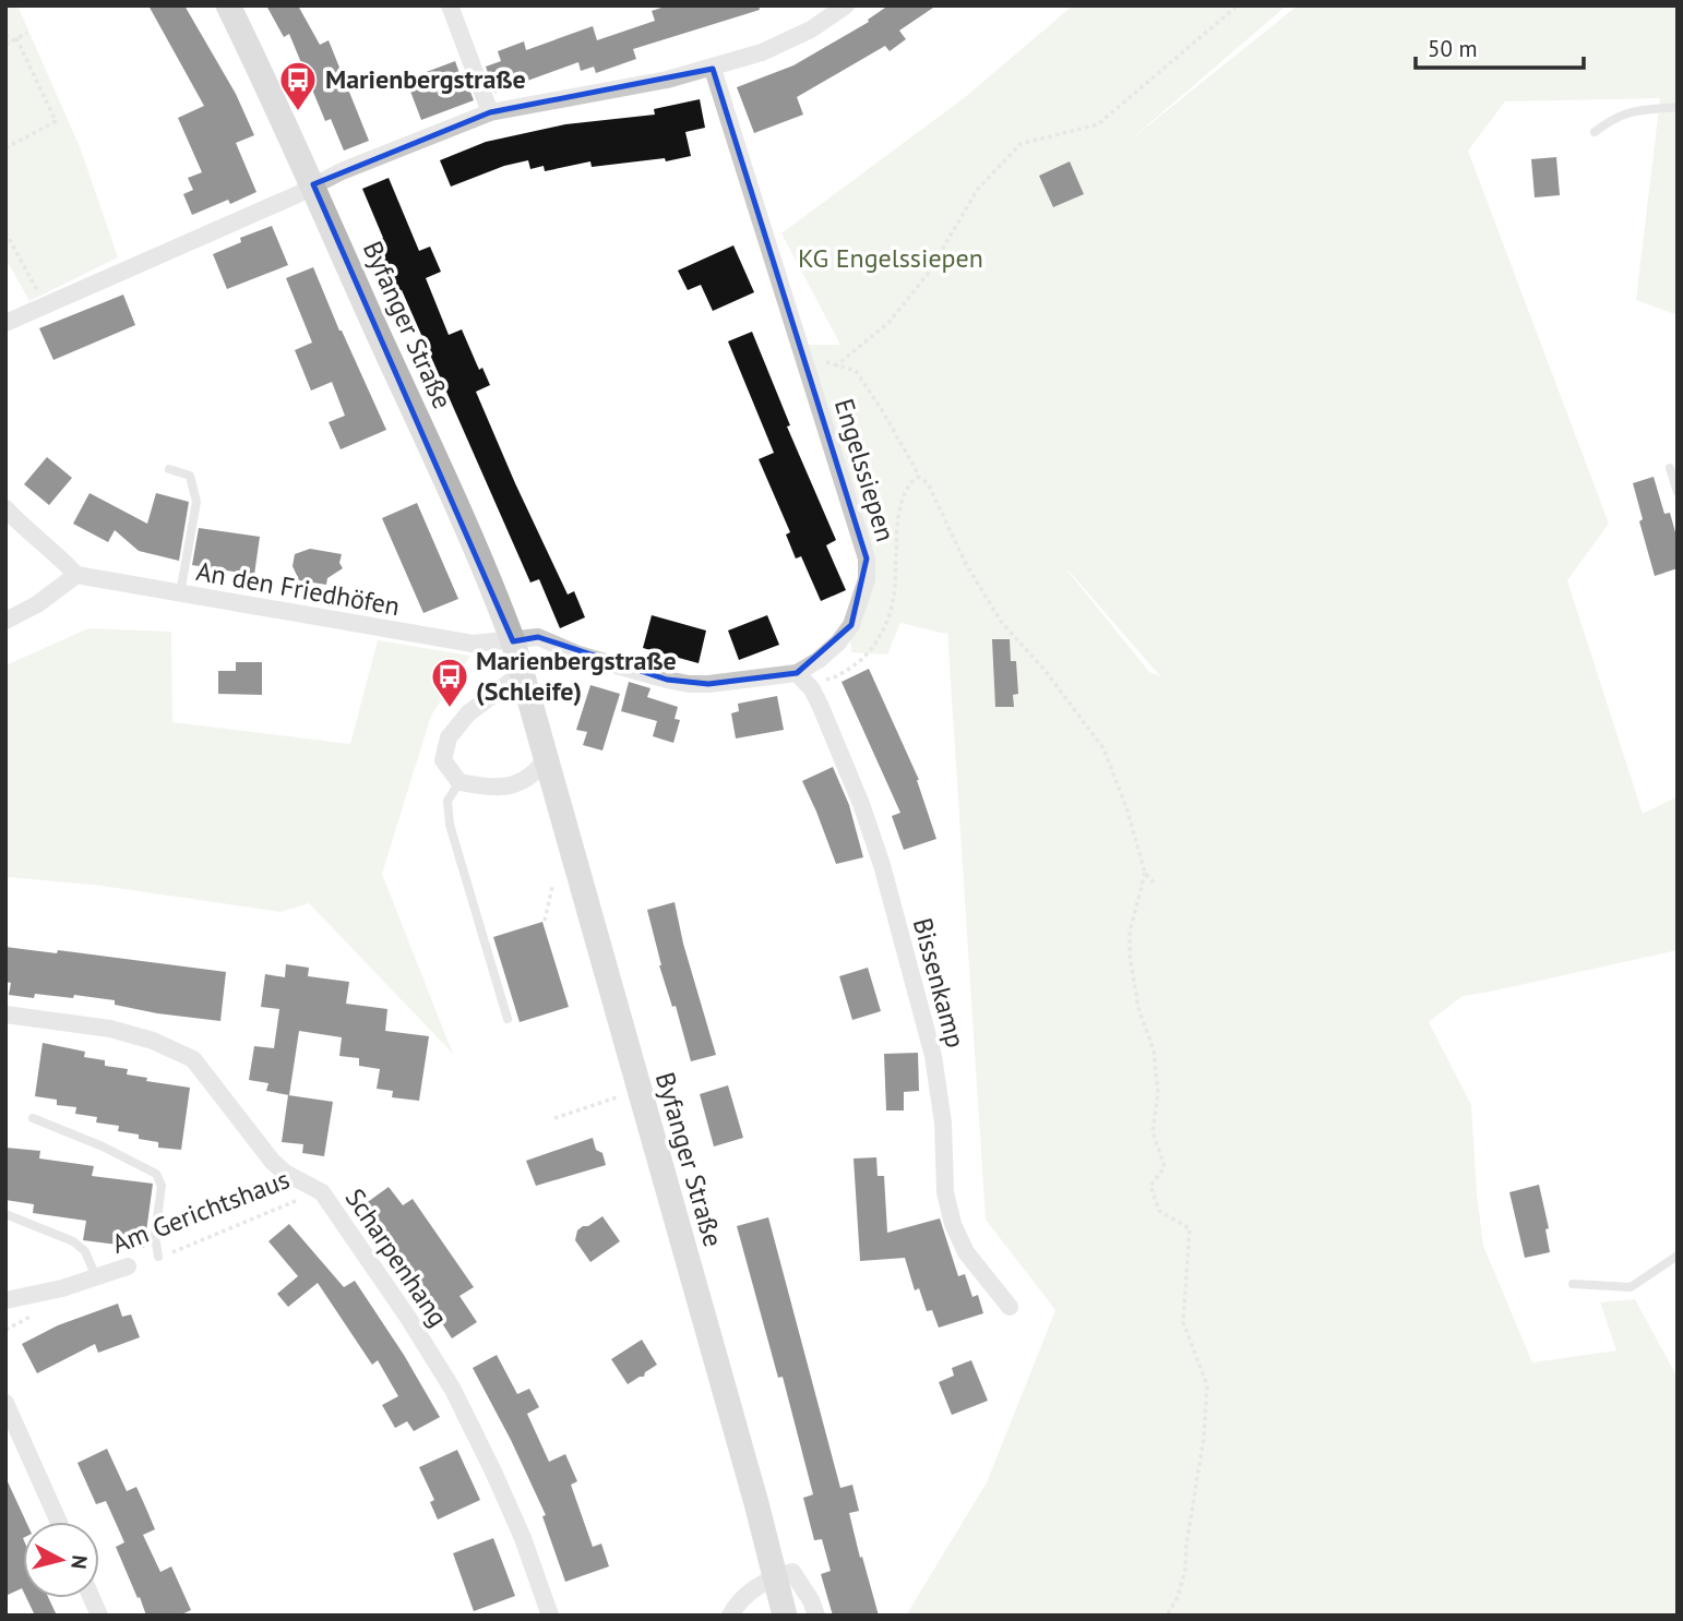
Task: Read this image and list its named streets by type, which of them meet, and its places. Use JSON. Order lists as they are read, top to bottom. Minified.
{"streets":{"street":["Byfanger Straße","Engelssiepen","An den Friedhöfen","Bissenkamp","Am Gerichtshaus","Scharpenhang"]},"crossings":[["Byfanger Straße","Engelssiepen"],["Byfanger Straße","An den Friedhöfen"],["Engelssiepen","An den Friedhöfen"],["Engelssiepen","Bissenkamp"],["Am Gerichtshaus","Scharpenhang"]],"parks":["KG Engelssiepen"],"places":{"bus stop":["Marienbergstraße","Marienbergstraße (Schleife)"]},"scale_bar":"50 m","north":"right"}
